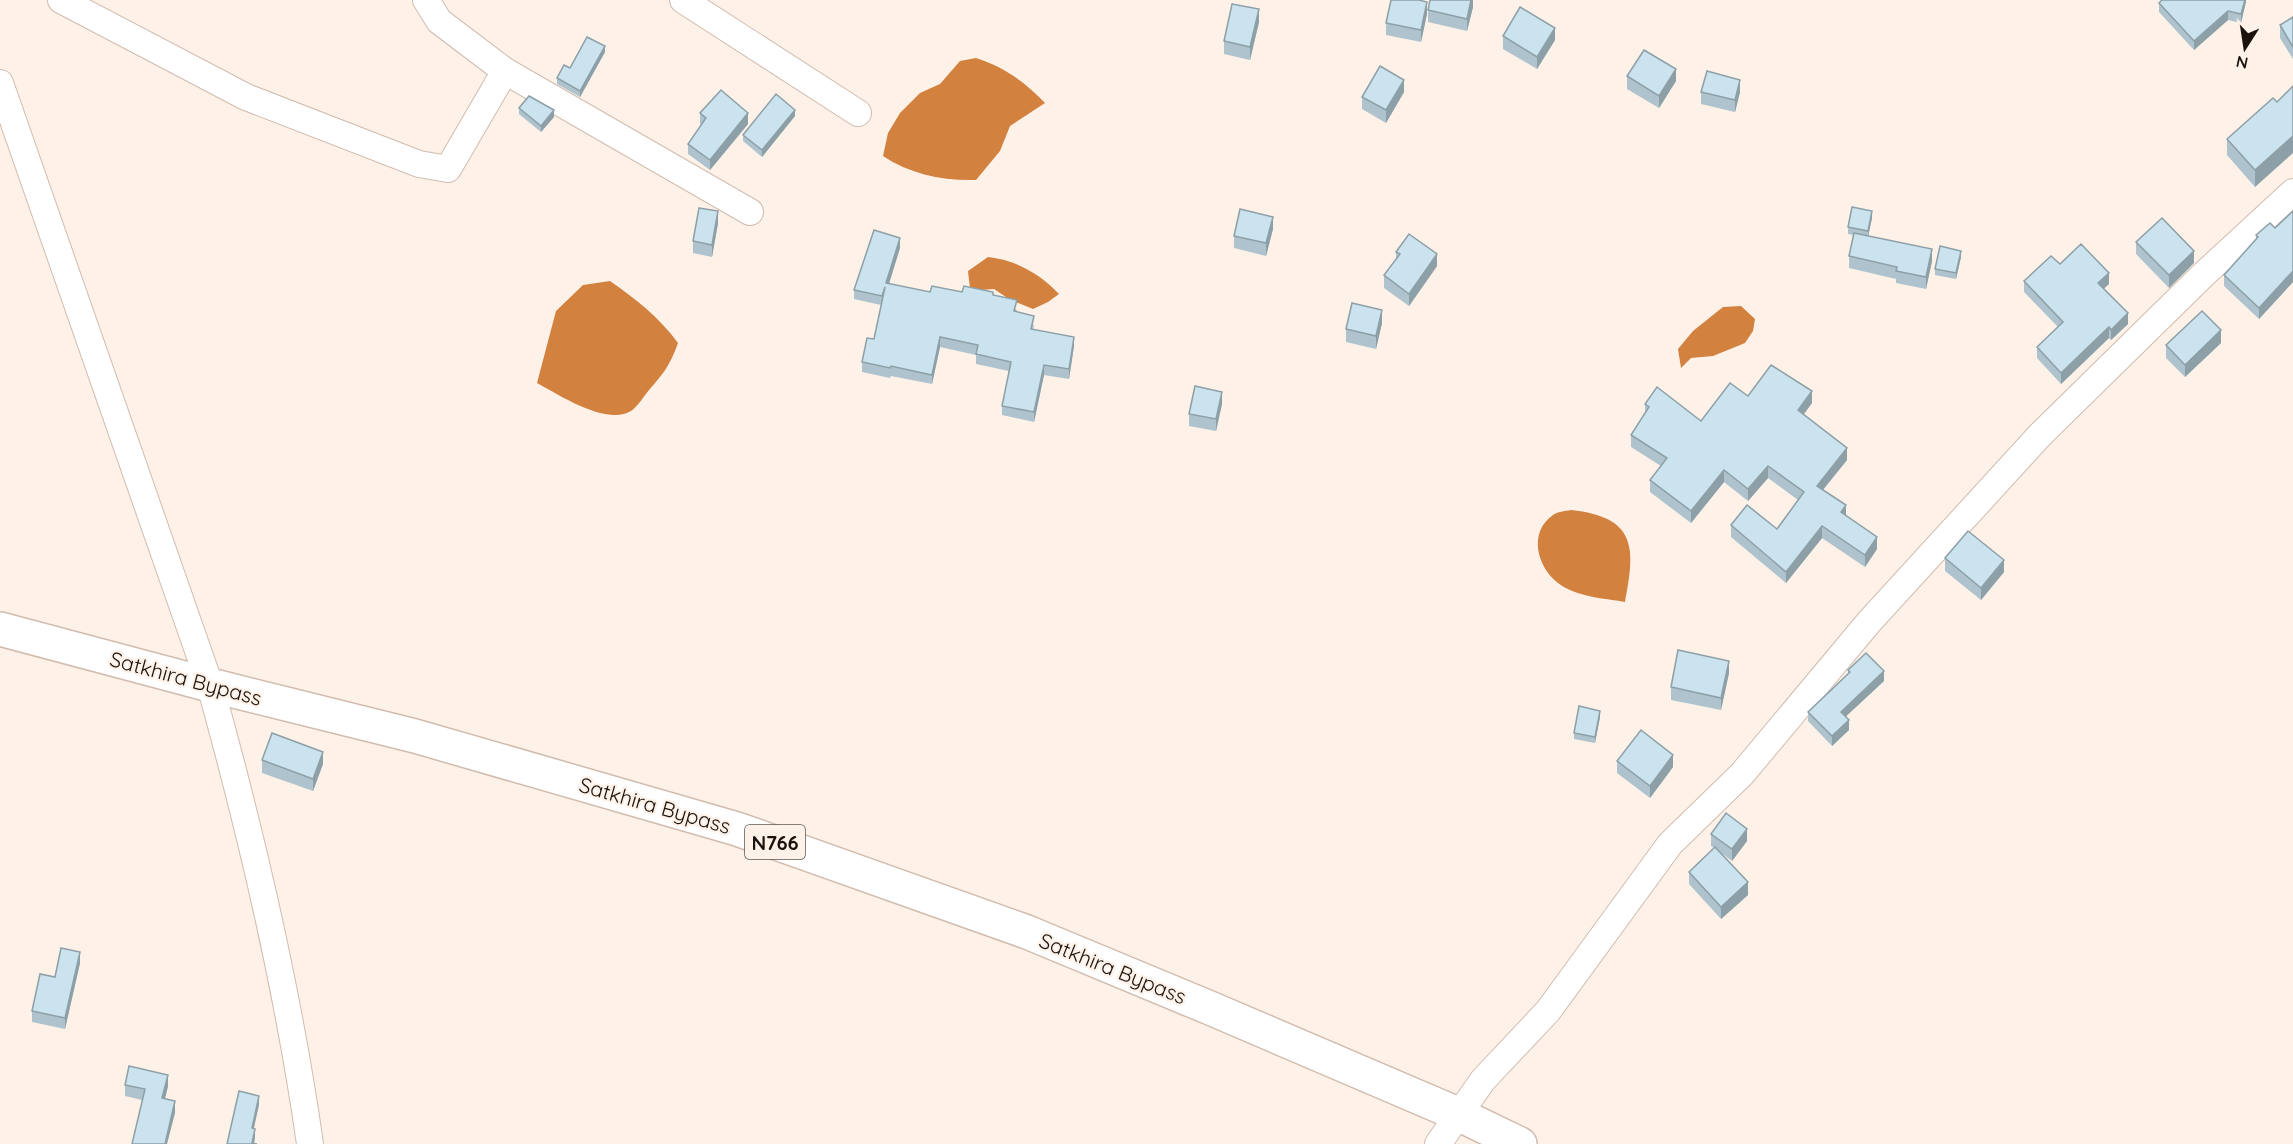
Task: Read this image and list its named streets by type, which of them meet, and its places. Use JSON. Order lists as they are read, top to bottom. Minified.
{"streets":{"highway":["Satkhira Bypass","N766"]},"north":"bottom"}
